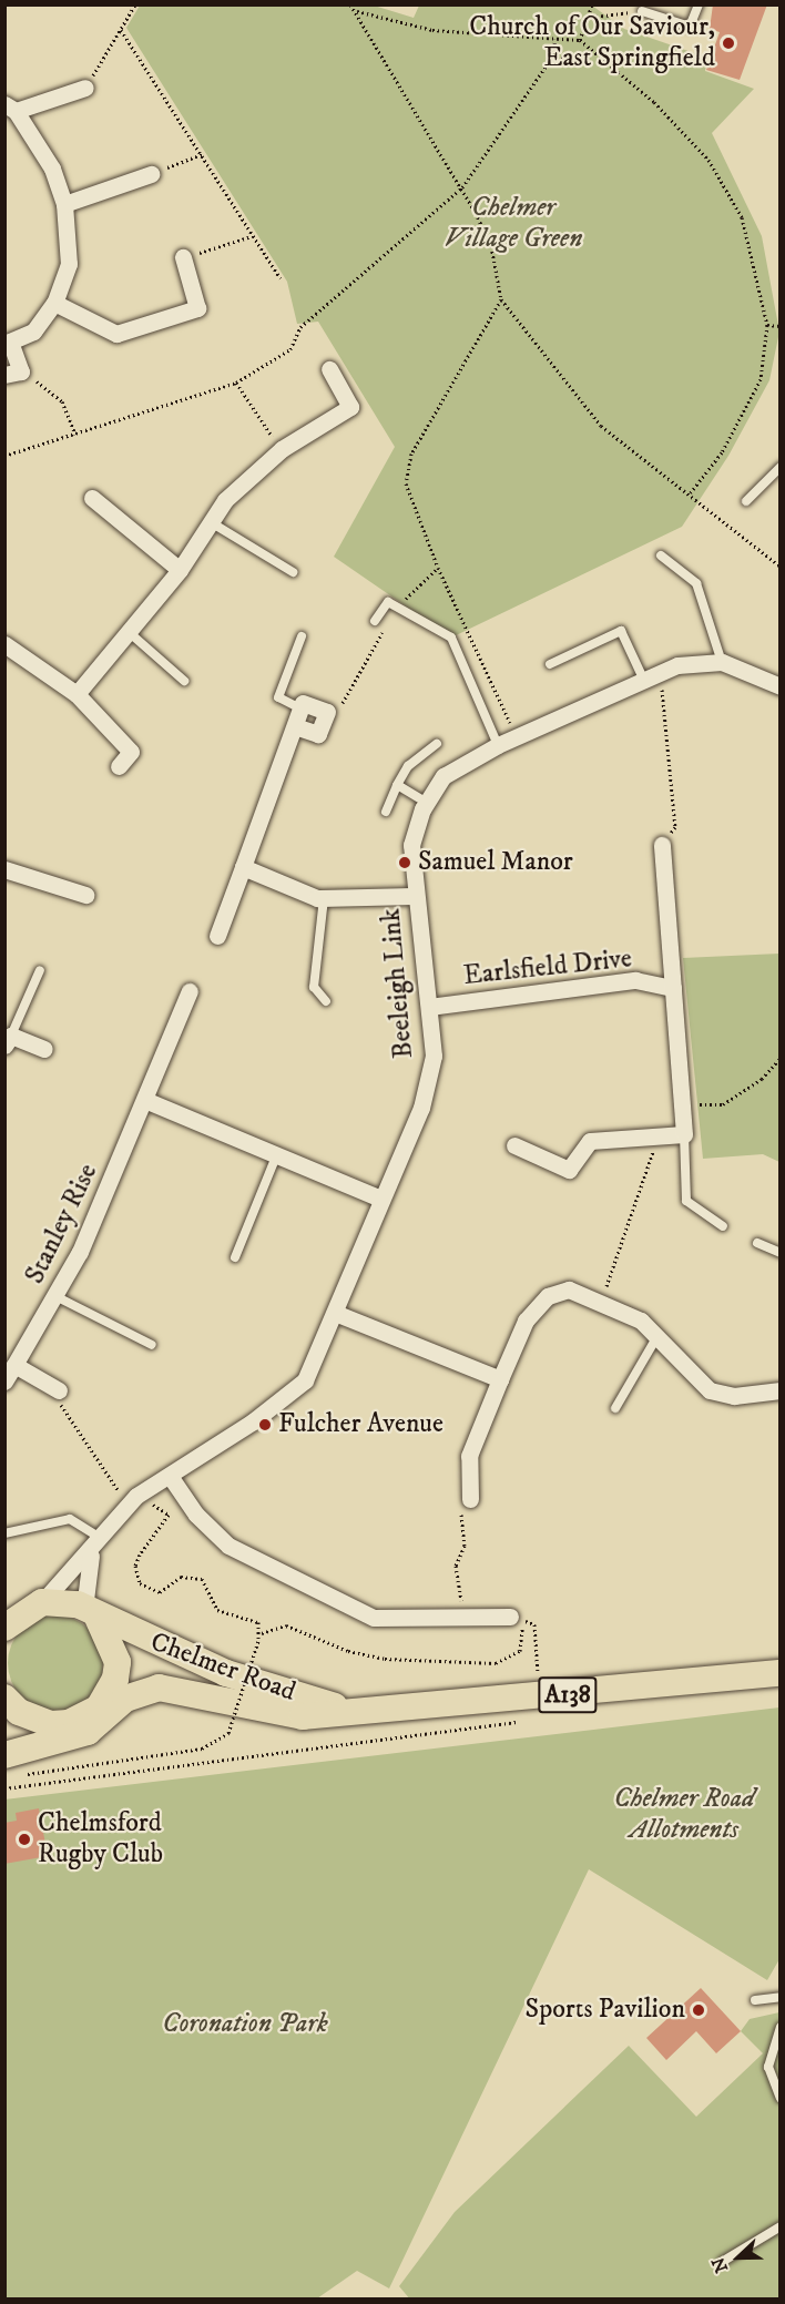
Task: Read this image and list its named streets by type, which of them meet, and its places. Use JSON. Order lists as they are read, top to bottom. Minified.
{"streets":{"main road":["Chelmer Road","A138"],"street":["Earlsfield Drive","Beeleigh Link","Stanley Rise"]},"crossings":[["Earlsfield Drive","Beeleigh Link"],["Beeleigh Link","Chelmer Road"]],"parks":["Chelmer Village Green","Chelmer Road Allotments","Coronation Park"],"places":["Church of Our Saviour, East Springfield","Samuel Manor","Fulcher Avenue","Chelmsford Rugby Club","Sports Pavilion"],"north":"left"}
